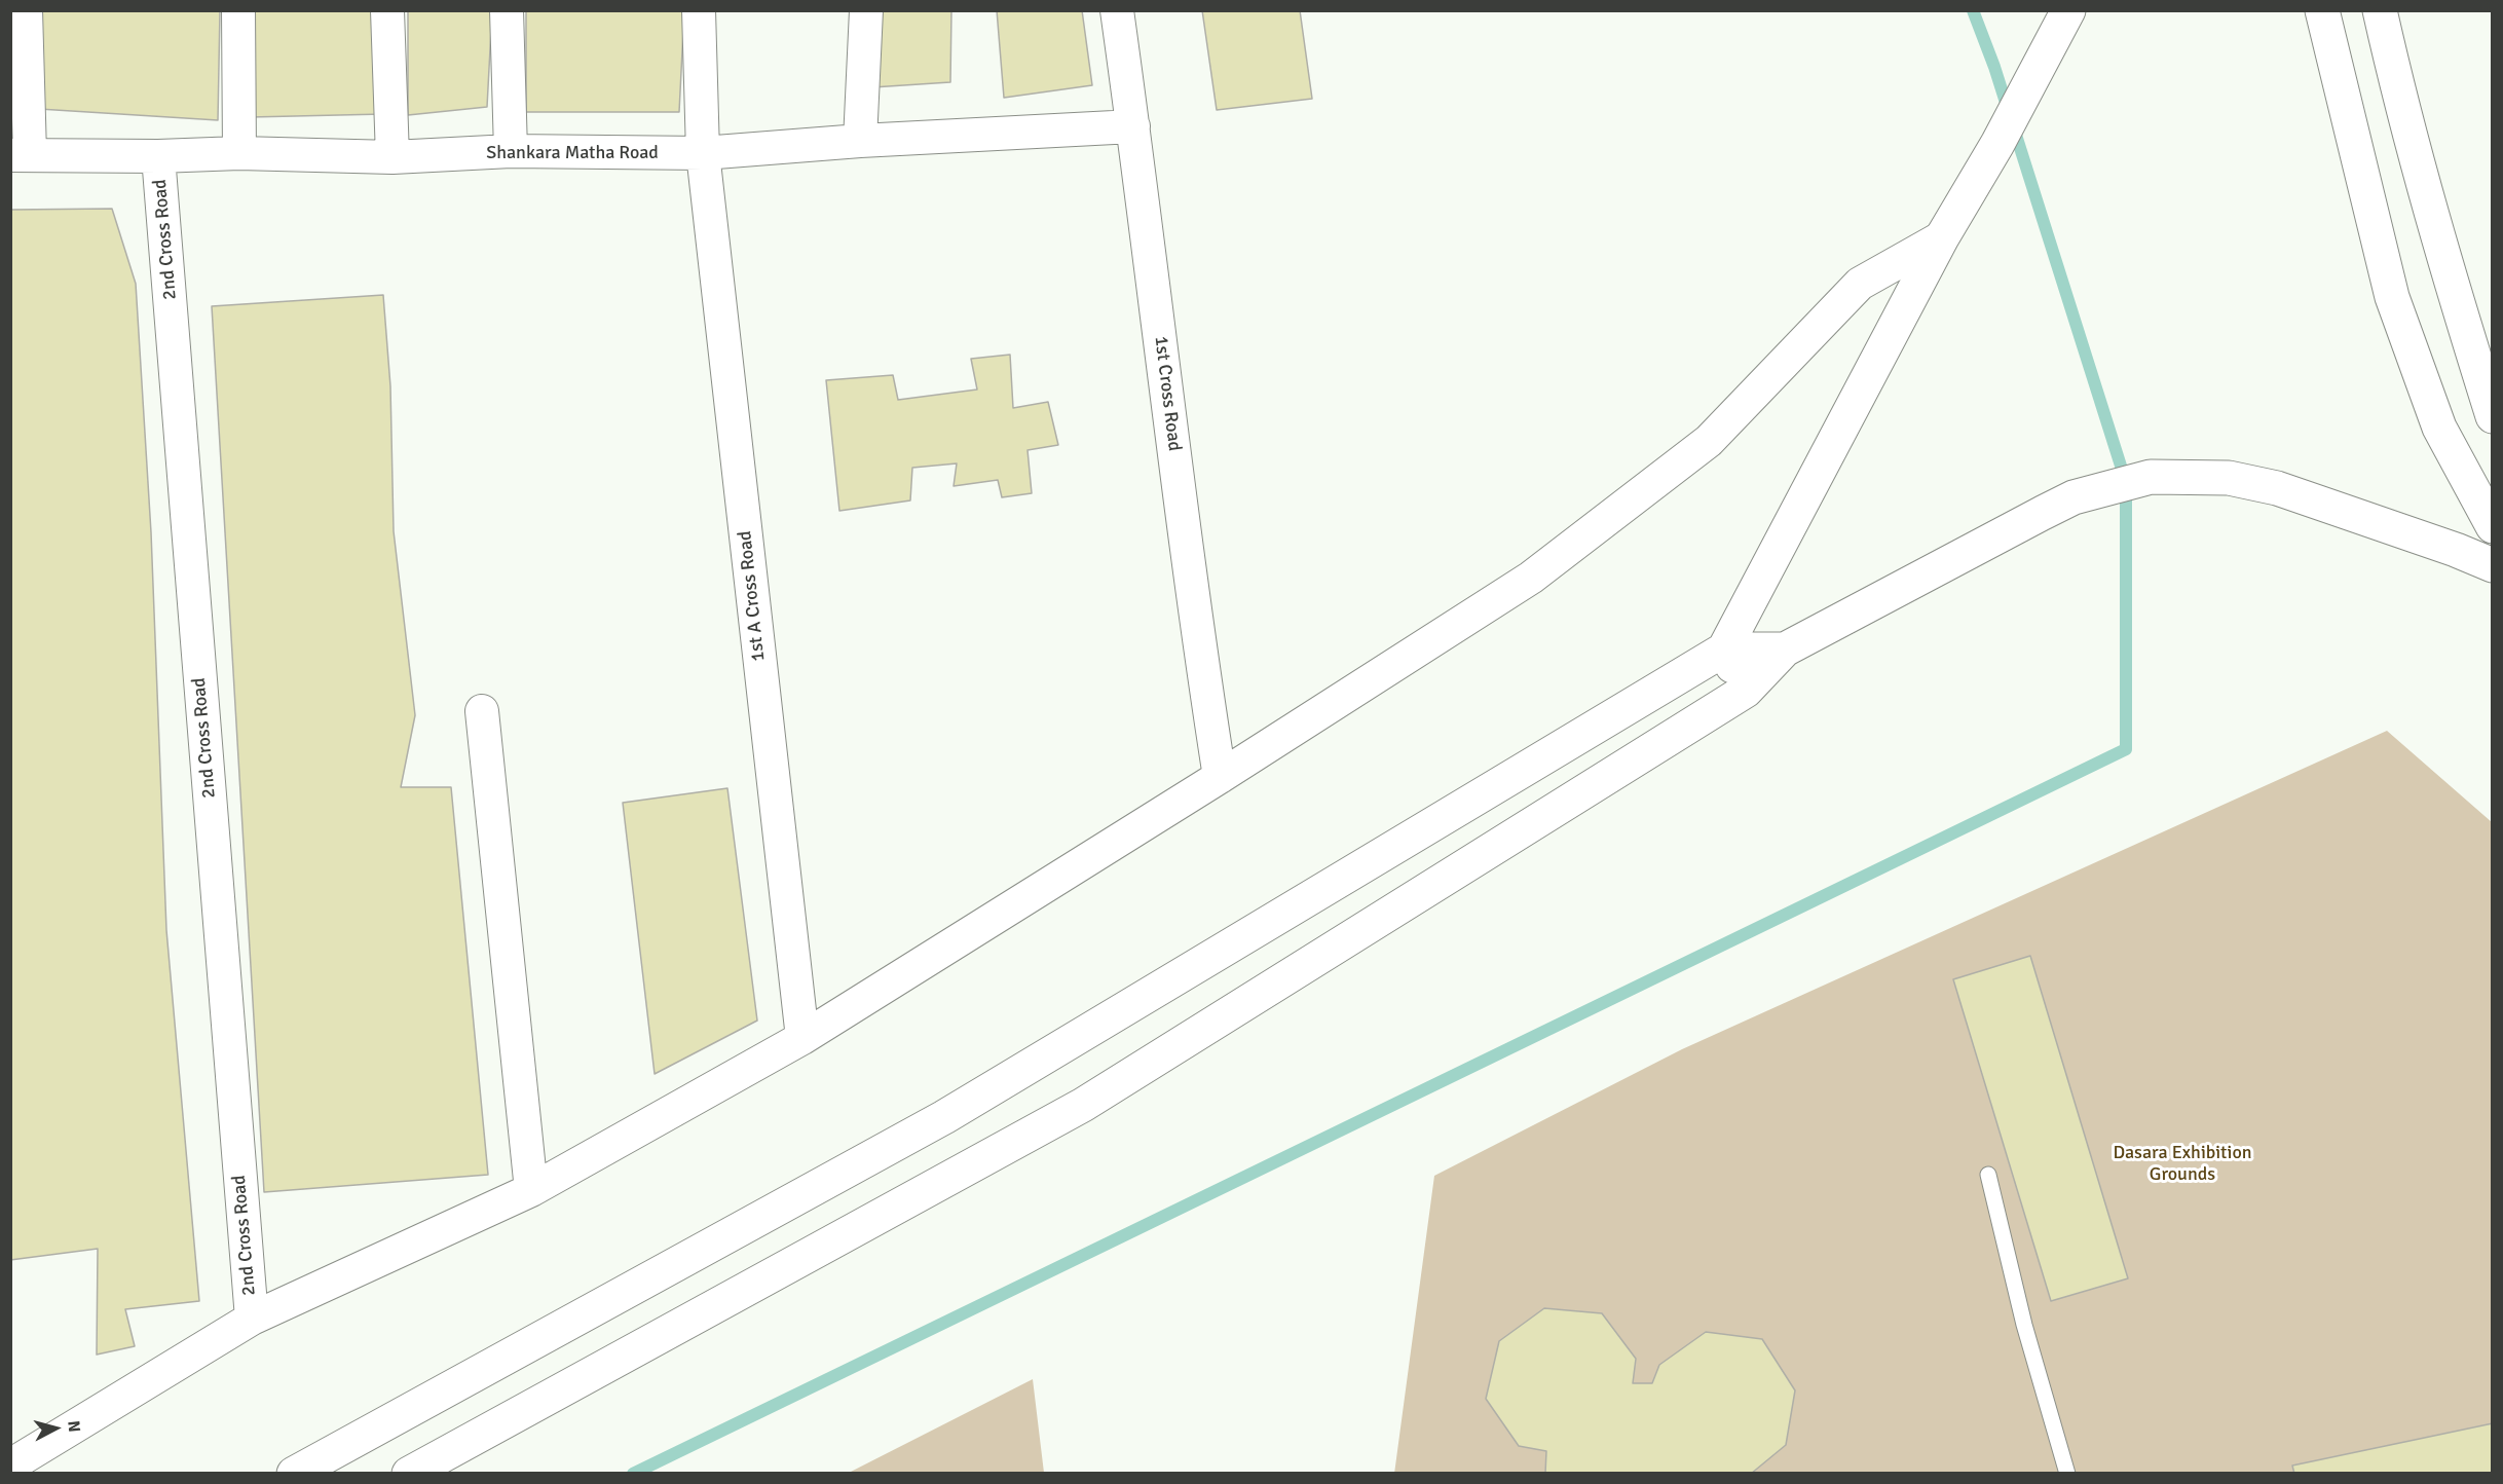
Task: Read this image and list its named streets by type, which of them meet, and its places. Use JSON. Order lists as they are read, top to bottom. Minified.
{"streets":{"street":["Shankara Matha Road","2nd Cross Road","1st Cross Road","1st A Cross Road"]},"crossings":[["Shankara Matha Road","2nd Cross Road"],["Shankara Matha Road","1st Cross Road"],["Shankara Matha Road","1st A Cross Road"]],"parks":["Dasara Exhibition Grounds"],"north":"right"}
